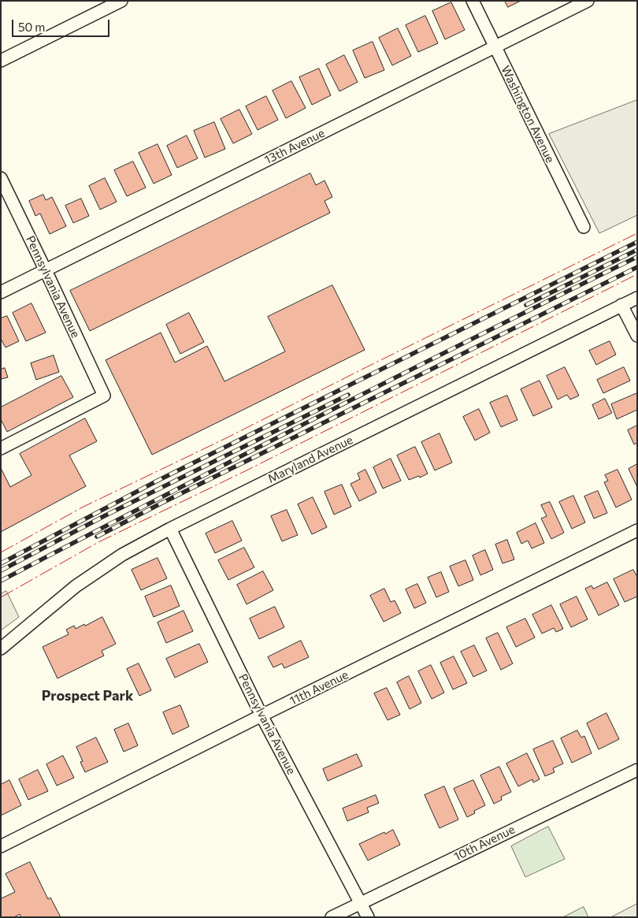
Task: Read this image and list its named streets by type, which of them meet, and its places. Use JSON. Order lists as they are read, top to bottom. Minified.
{"streets":{"street":["Washington Avenue","13th Avenue","Pennsylvania Avenue","Maryland Avenue","11th Avenue","10th Avenue"]},"crossings":[["Washington Avenue","13th Avenue"],["13th Avenue","Pennsylvania Avenue"],["Pennsylvania Avenue","Maryland Avenue"],["Pennsylvania Avenue","11th Avenue"],["Pennsylvania Avenue","10th Avenue"]],"districts":["Prospect Park"],"scale_bar":"50 m"}
